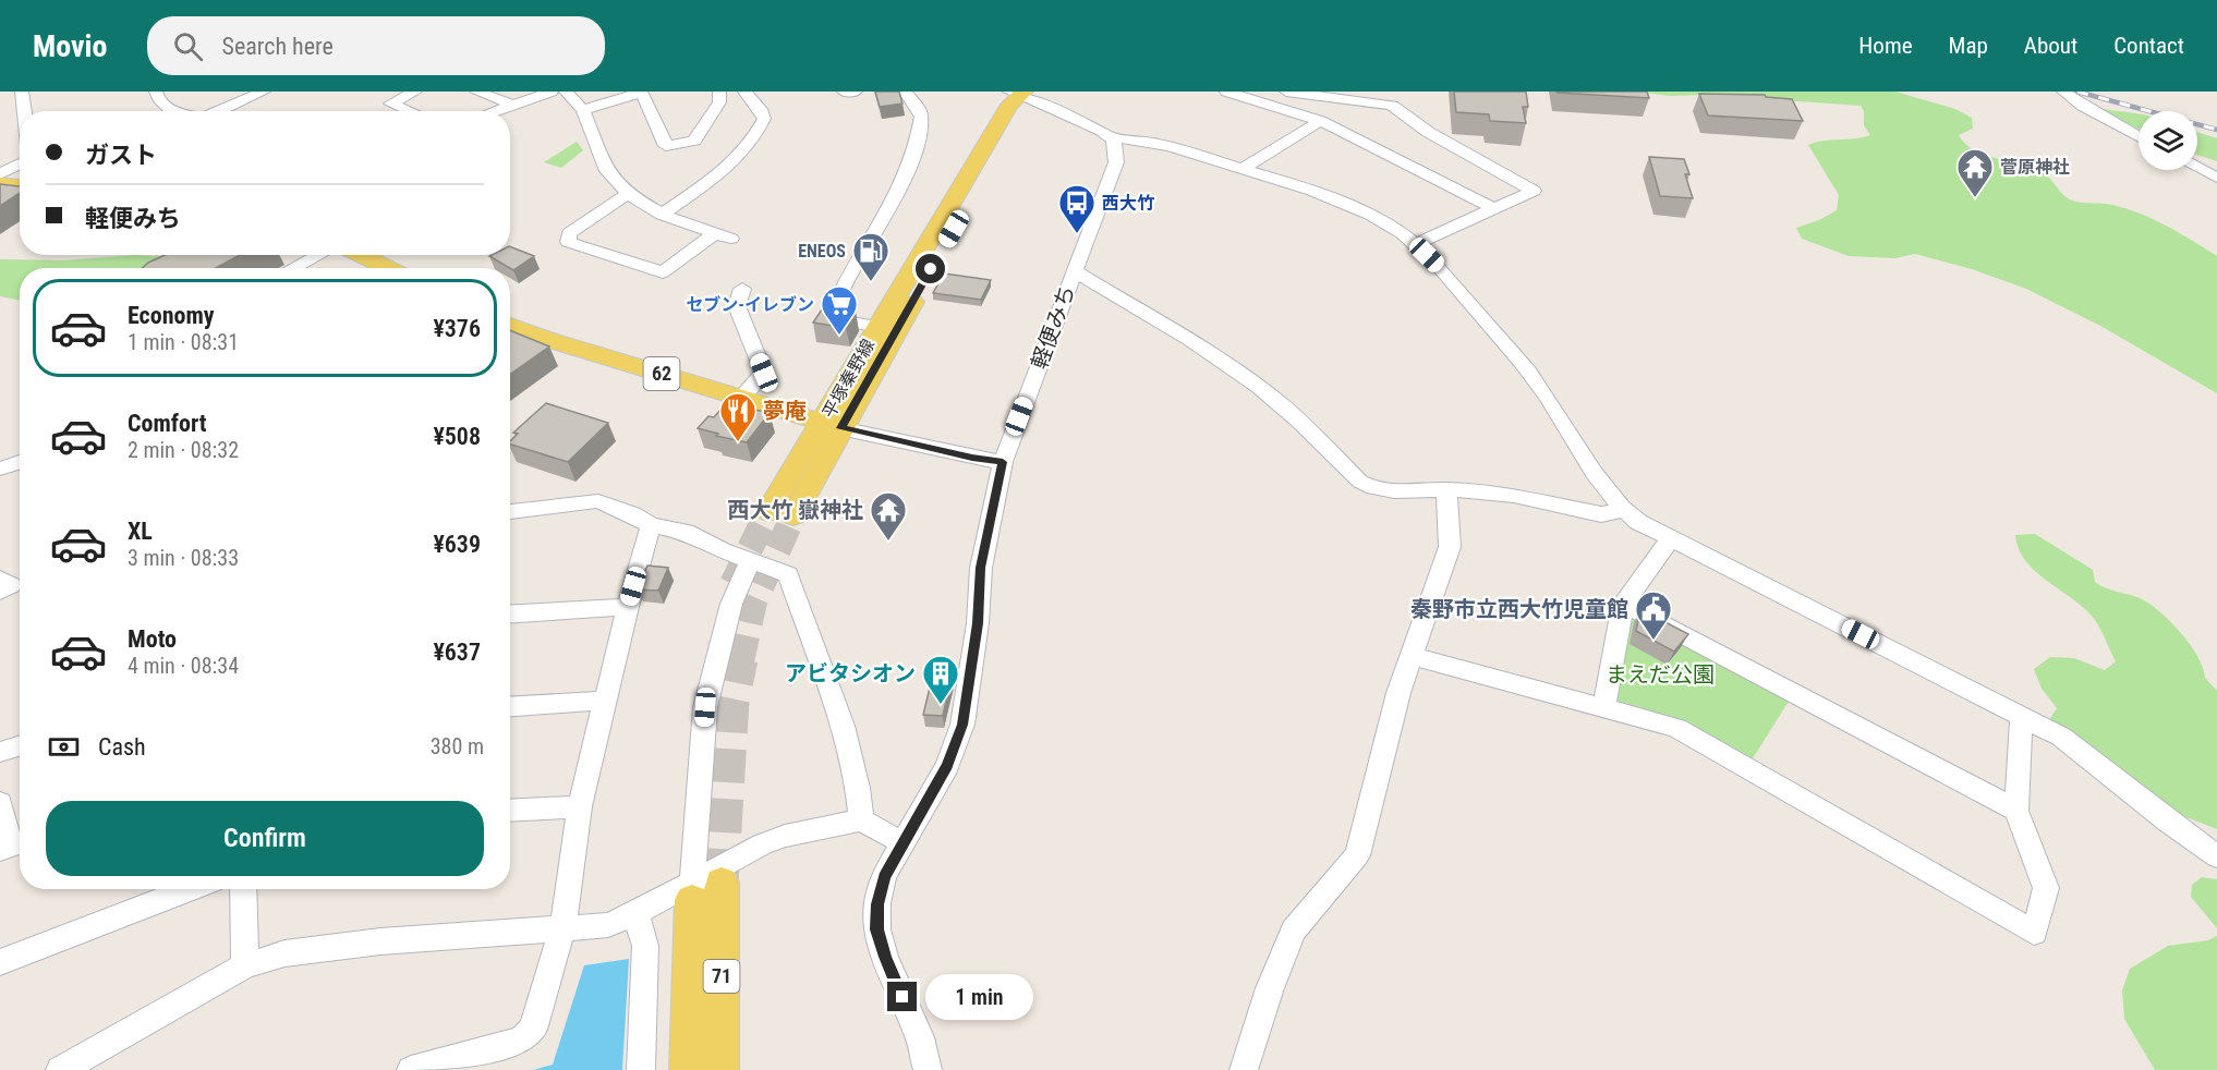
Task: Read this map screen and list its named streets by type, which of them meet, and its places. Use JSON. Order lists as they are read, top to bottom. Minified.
{"streets":{"main road":["62","平塚秦野線","71"],"street":["軽便みち"]},"crossings":[["62","平塚秦野線"]],"parks":["まえだ公園"],"places":{"temple":["菅原神社","西大竹 嶽神社"],"bus stop":["西大竹"],"fuel station":["ENEOS"],"supermarket":["セブン-イレブン"],"restaurant":["夢庵"],"public building":["秦野市立西大竹児童館"],"building":["アビタシオン"]},"page":{"header":"Movio","search":"Search here","nav":["Home","Map","About","Contact"],"banner":["ガスト","軽便みち"],"list":[{"name":"Economy","note":"1 min · 08:31","value":"¥376"},{"name":"Comfort","note":"2 min · 08:32","value":"¥508"},{"name":"XL","note":"3 min · 08:33","value":"¥639"},{"name":"Moto","note":"4 min · 08:34","value":"¥637"}],"pay":["Cash","380 m"],"buttons":"Confirm","bubble":"1 min"}}
